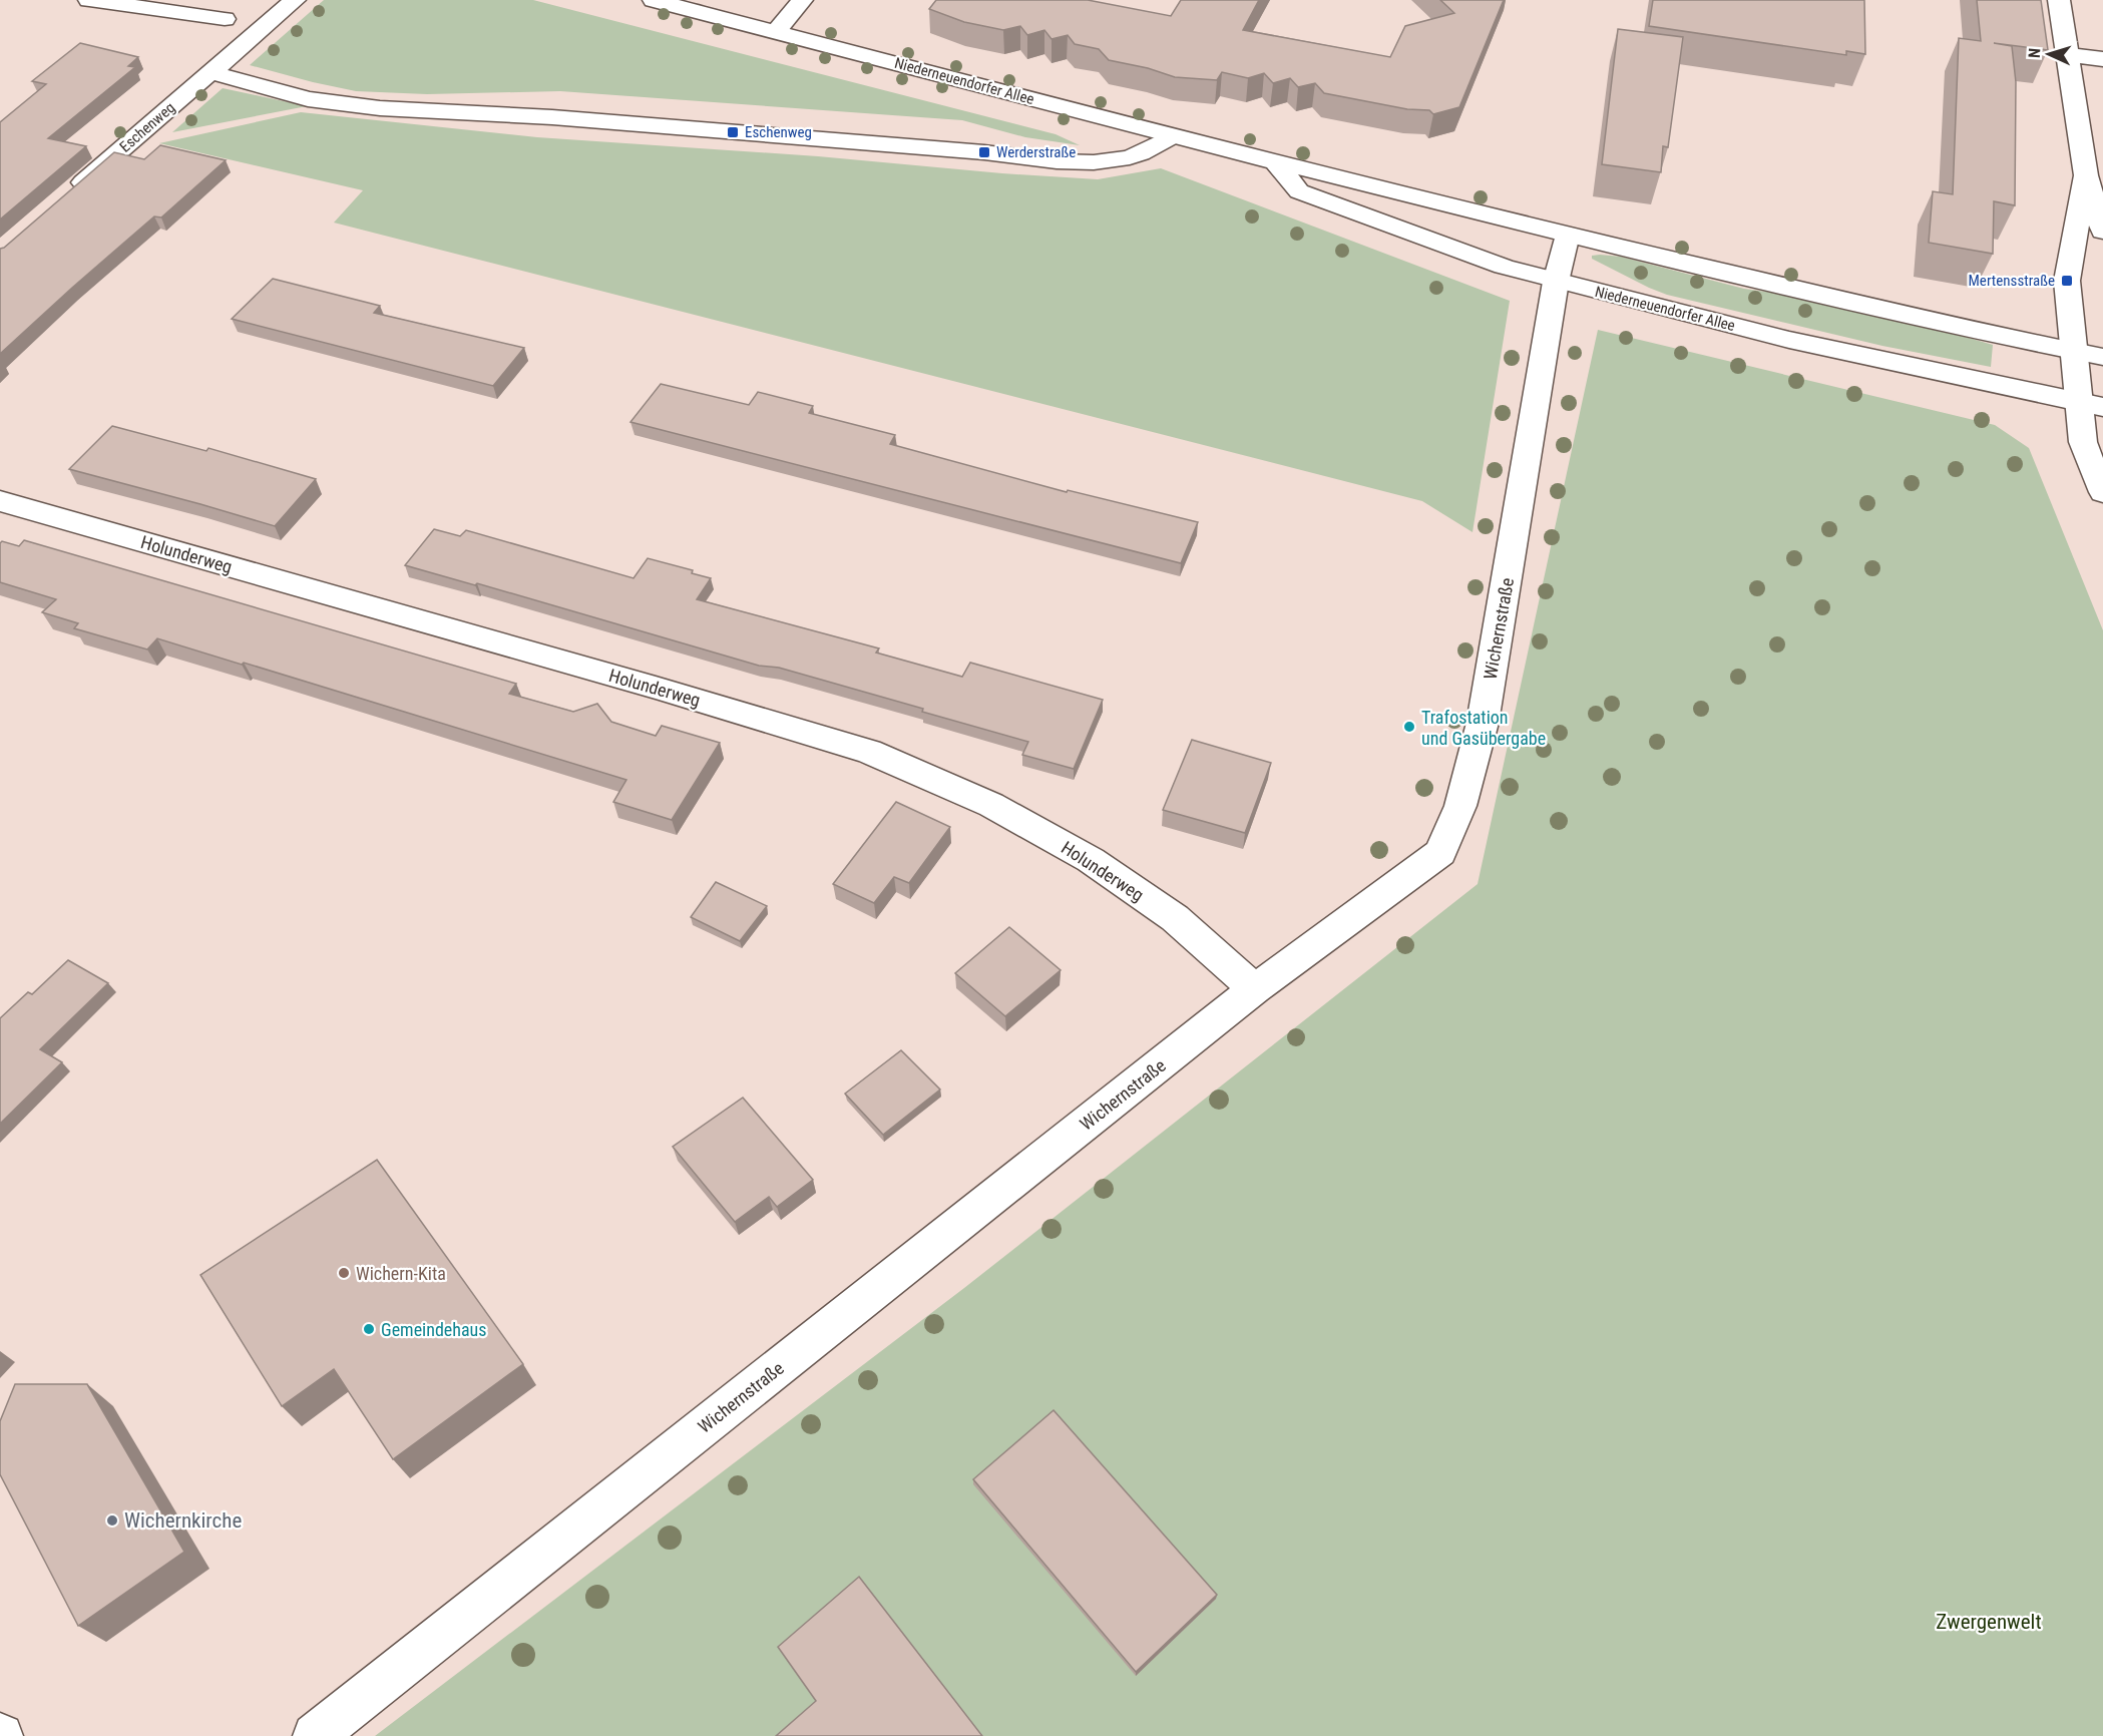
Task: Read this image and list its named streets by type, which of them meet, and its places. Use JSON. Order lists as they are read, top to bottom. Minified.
{"streets":{"street":["Niederneuendorfer Allee","Eschenweg","Holunderweg","Wichernstraße"]},"crossings":[["Niederneuendorfer Allee","Wichernstraße"],["Holunderweg","Wichernstraße"]],"parks":["Zwergenwelt"],"places":{"transit":["Eschenweg","Werderstraße","Mertensstraße"],"other":["Trafostation und Gasübergabe","Wichern-Kita","Gemeindehaus","Wichernkirche"]},"north":"left"}
